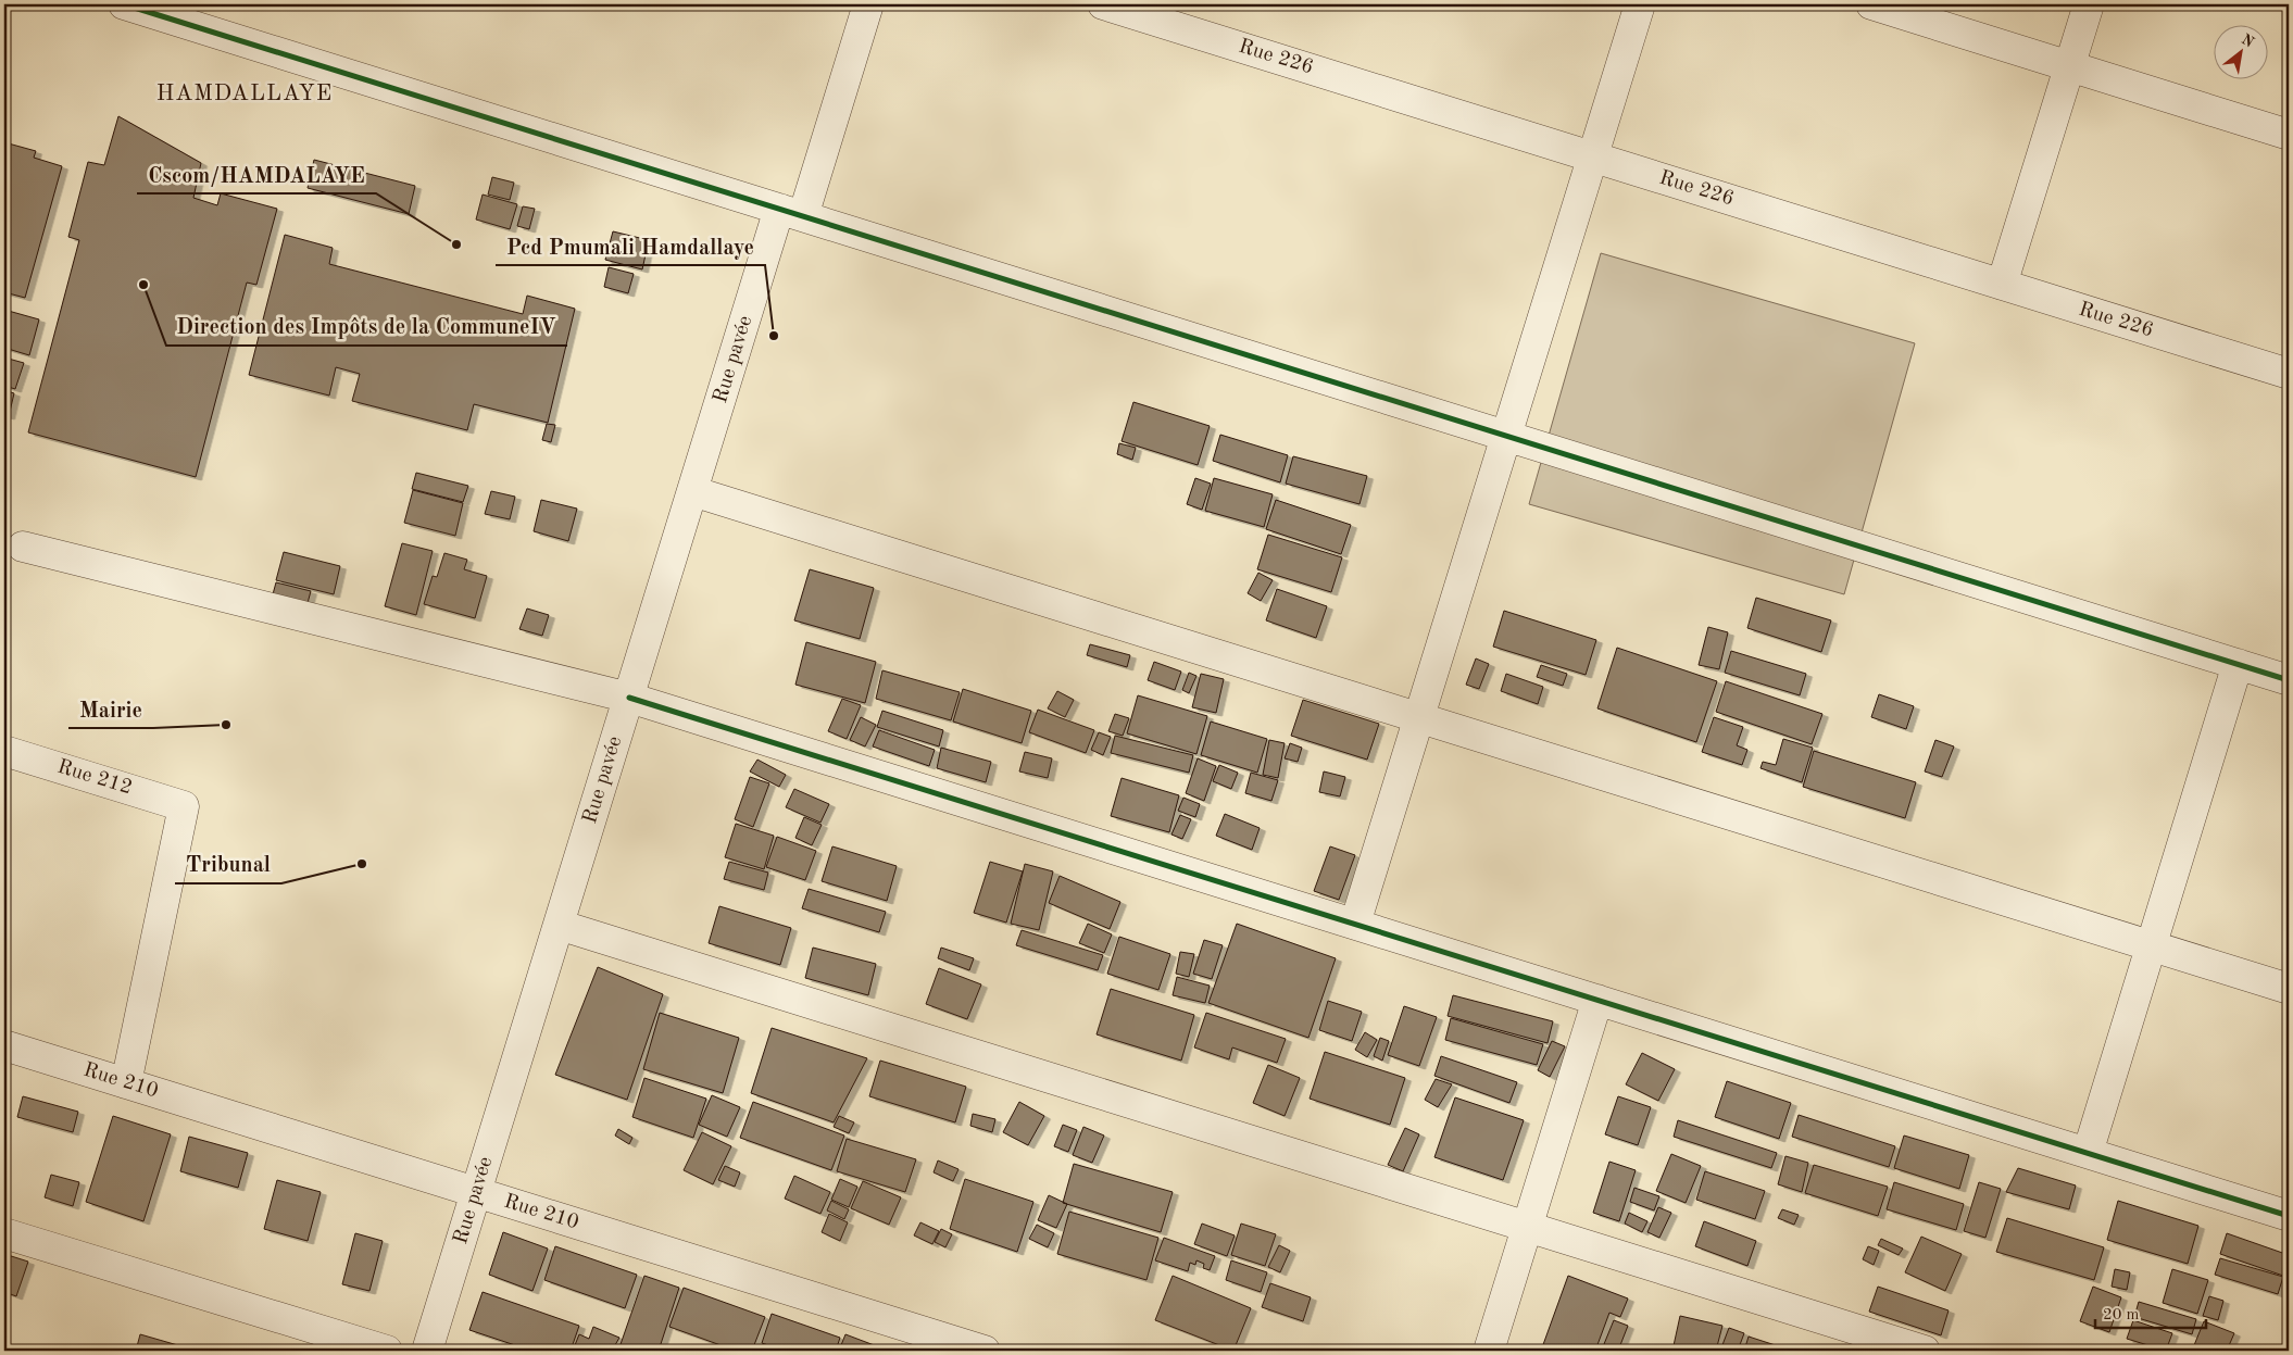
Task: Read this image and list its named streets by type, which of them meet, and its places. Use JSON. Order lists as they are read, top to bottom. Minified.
{"streets":{"street":["Rue 226","Rue pavée","Rue 212","Rue 210"]},"crossings":[["Rue pavée","Rue 210"],["Rue 212","Rue 210"]],"districts":["HAMDALLAYE"],"places":["Cscom/HAMDALAYE","Direction des Impôts de la CommuneIV","Pcd Pmumali Hamdallaye","Mairie","Tribunal"],"scale_bar":"20 m","north":"top right"}
